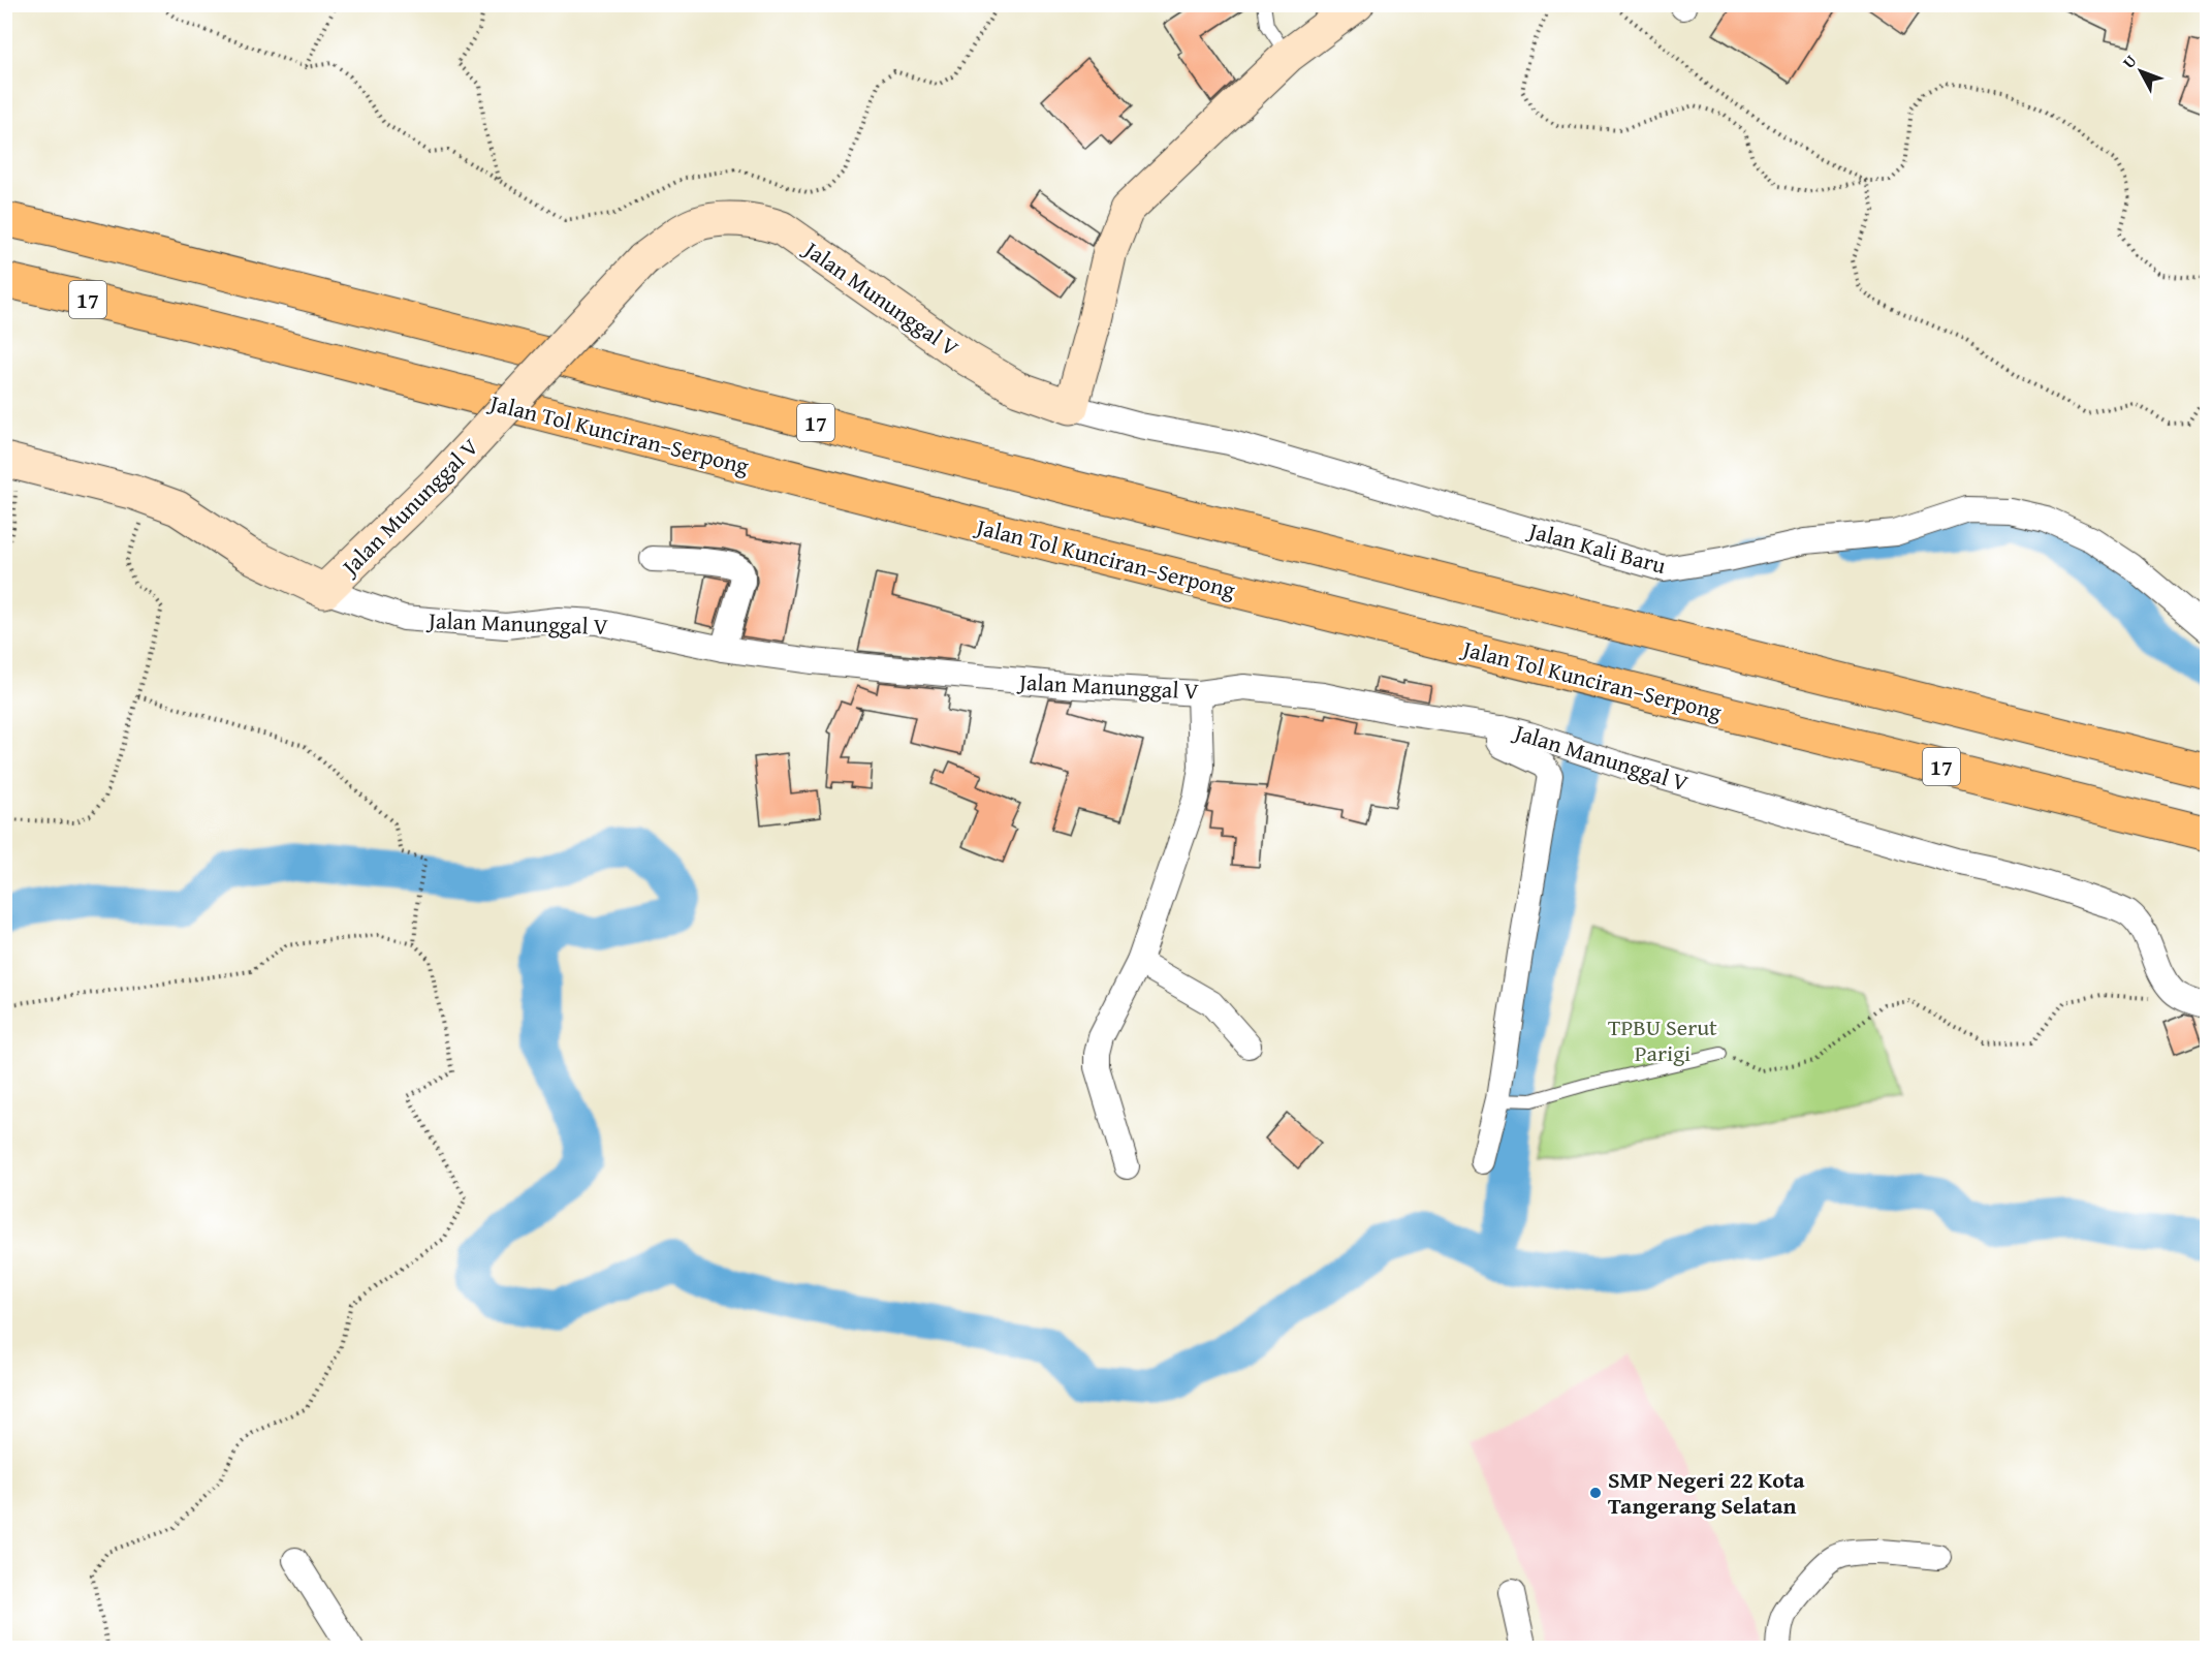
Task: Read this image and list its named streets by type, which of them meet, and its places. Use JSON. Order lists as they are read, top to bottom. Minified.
{"streets":{"highway":["17","Jalan Tol Kunciran–Serpong"],"street":["Jalan Mununggal V","Jalan Kali Baru","Jalan Manunggal V"]},"crossings":[["Jalan Mununggal V","Jalan Kali Baru"],["Jalan Mununggal V","Jalan Manunggal V"]],"parks":["TPBU Serut Parigi"],"places":["SMP Negeri 22 Kota Tangerang Selatan"],"north":"top left"}
